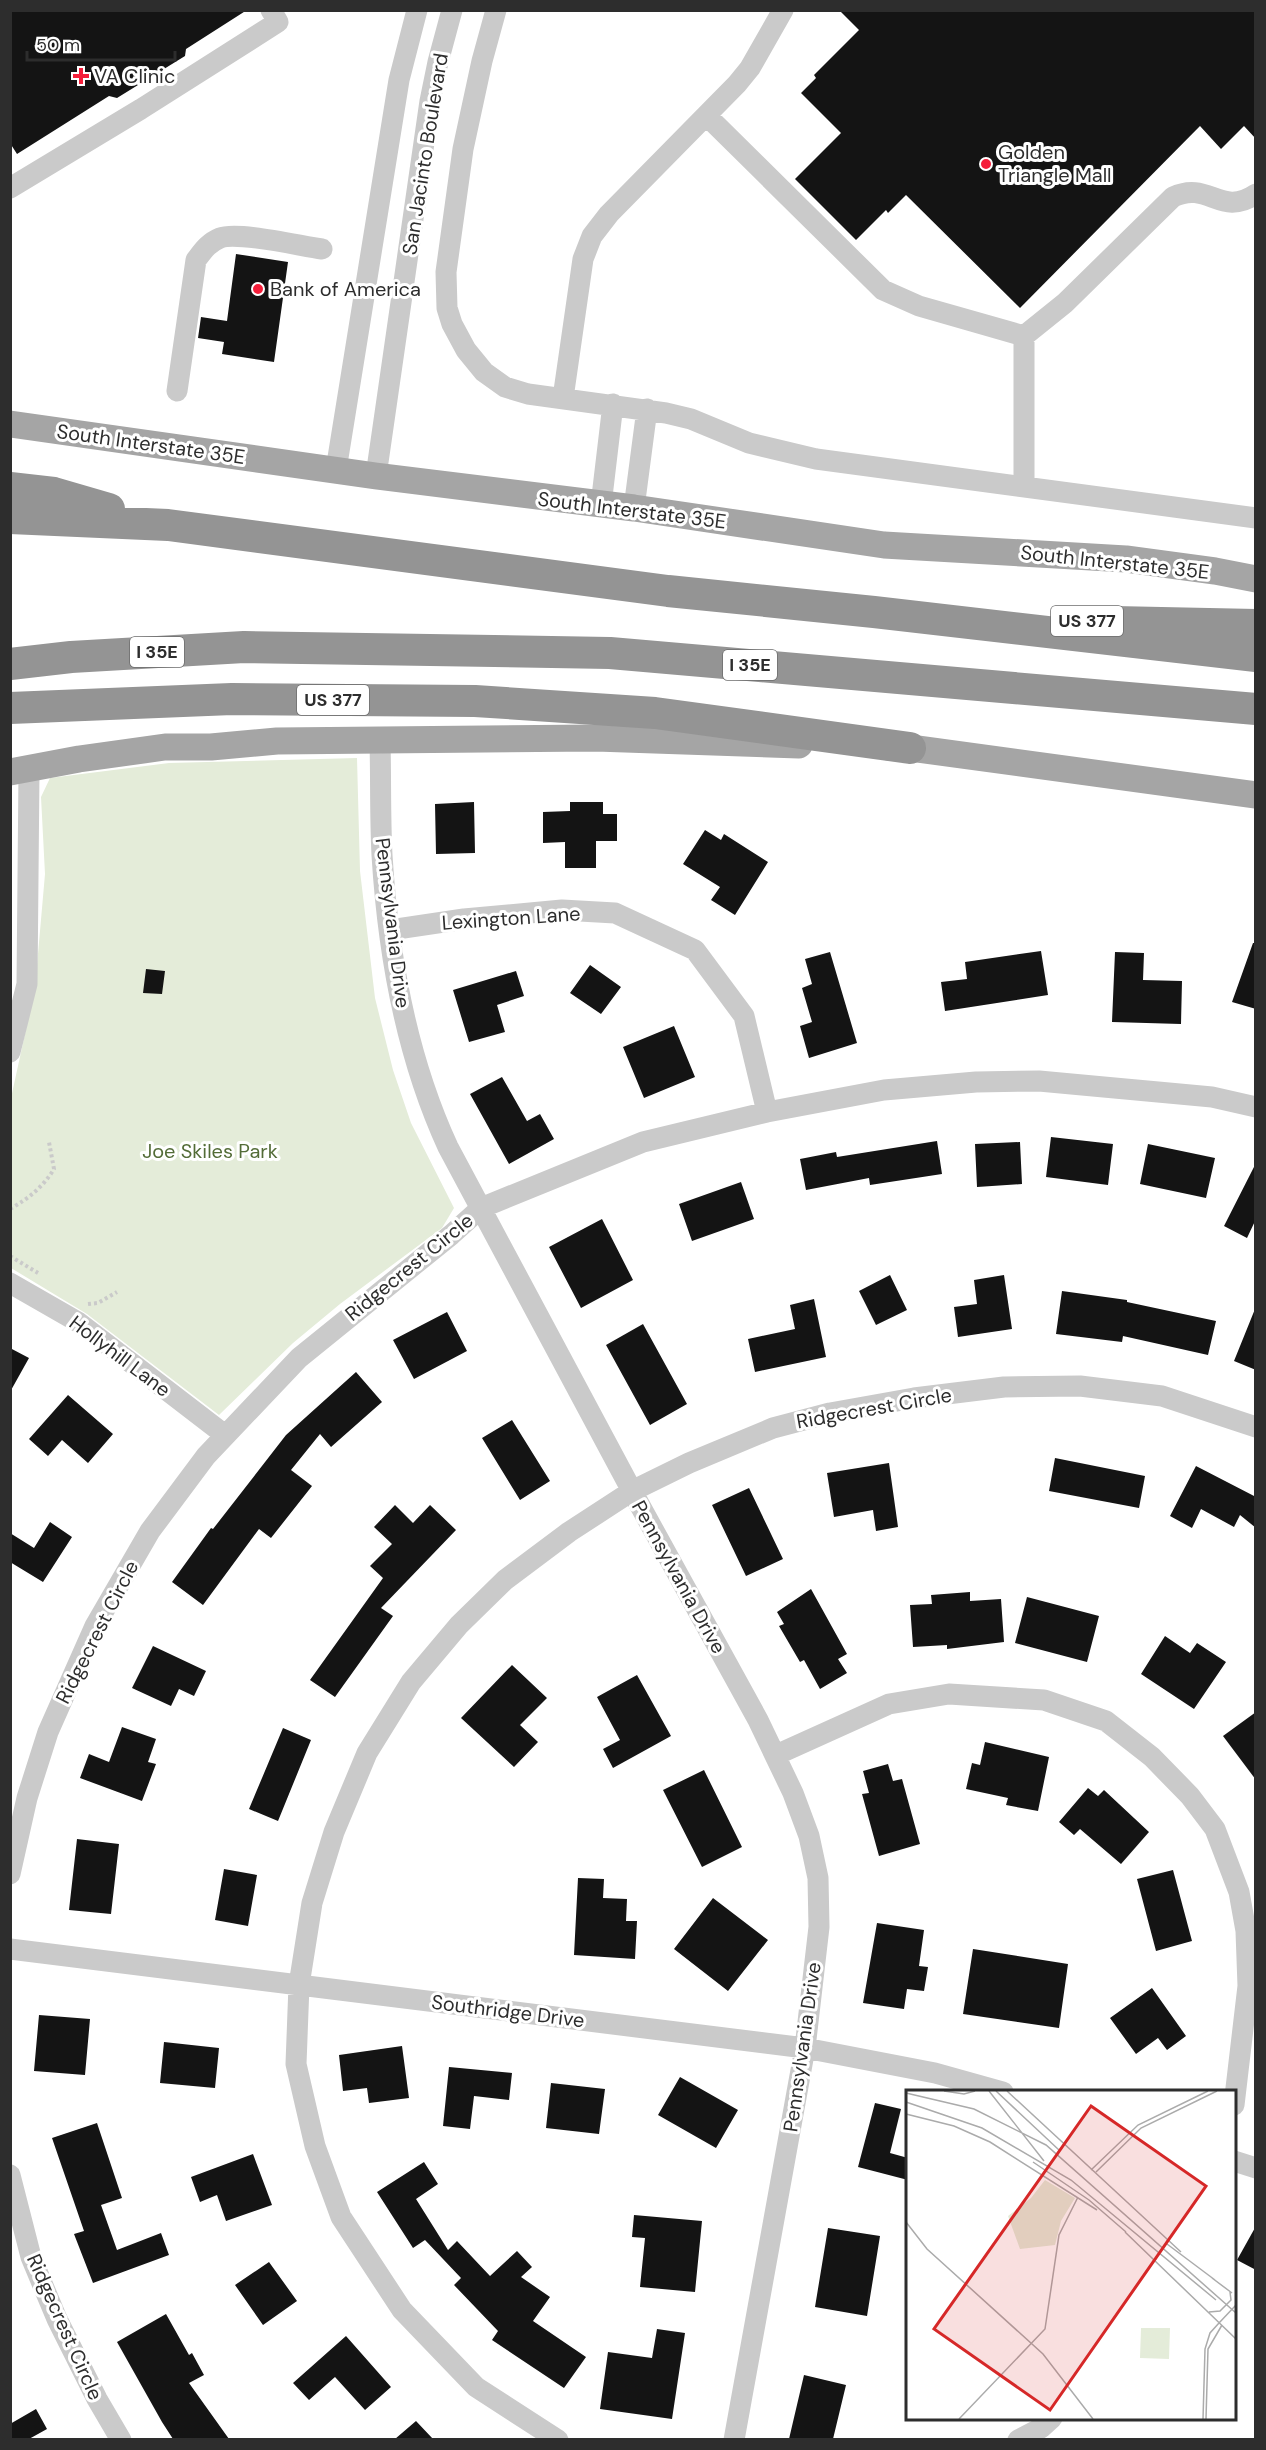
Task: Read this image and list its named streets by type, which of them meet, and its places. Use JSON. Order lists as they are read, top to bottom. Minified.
{"streets":{"highway":["US 377","I 35E"],"main road":["South Interstate 35E"],"street":["San Jacinto Boulevard","Lexington Lane","Pennsylvania Drive","Ridgecrest Circle","Hollyhill Lane","Southridge Drive"]},"crossings":[["San Jacinto Boulevard","South Interstate 35E"],["Lexington Lane","Pennsylvania Drive"],["Lexington Lane","Ridgecrest Circle"],["Pennsylvania Drive","Ridgecrest Circle"],["Pennsylvania Drive","Southridge Drive"],["Ridgecrest Circle","Hollyhill Lane"],["Ridgecrest Circle","Southridge Drive"]],"parks":["Joe Skiles Park"],"places":{"health":["VA Clinic"],"other":["Golden Triangle Mall","Bank of America"]},"scale_bar":"50 m"}
